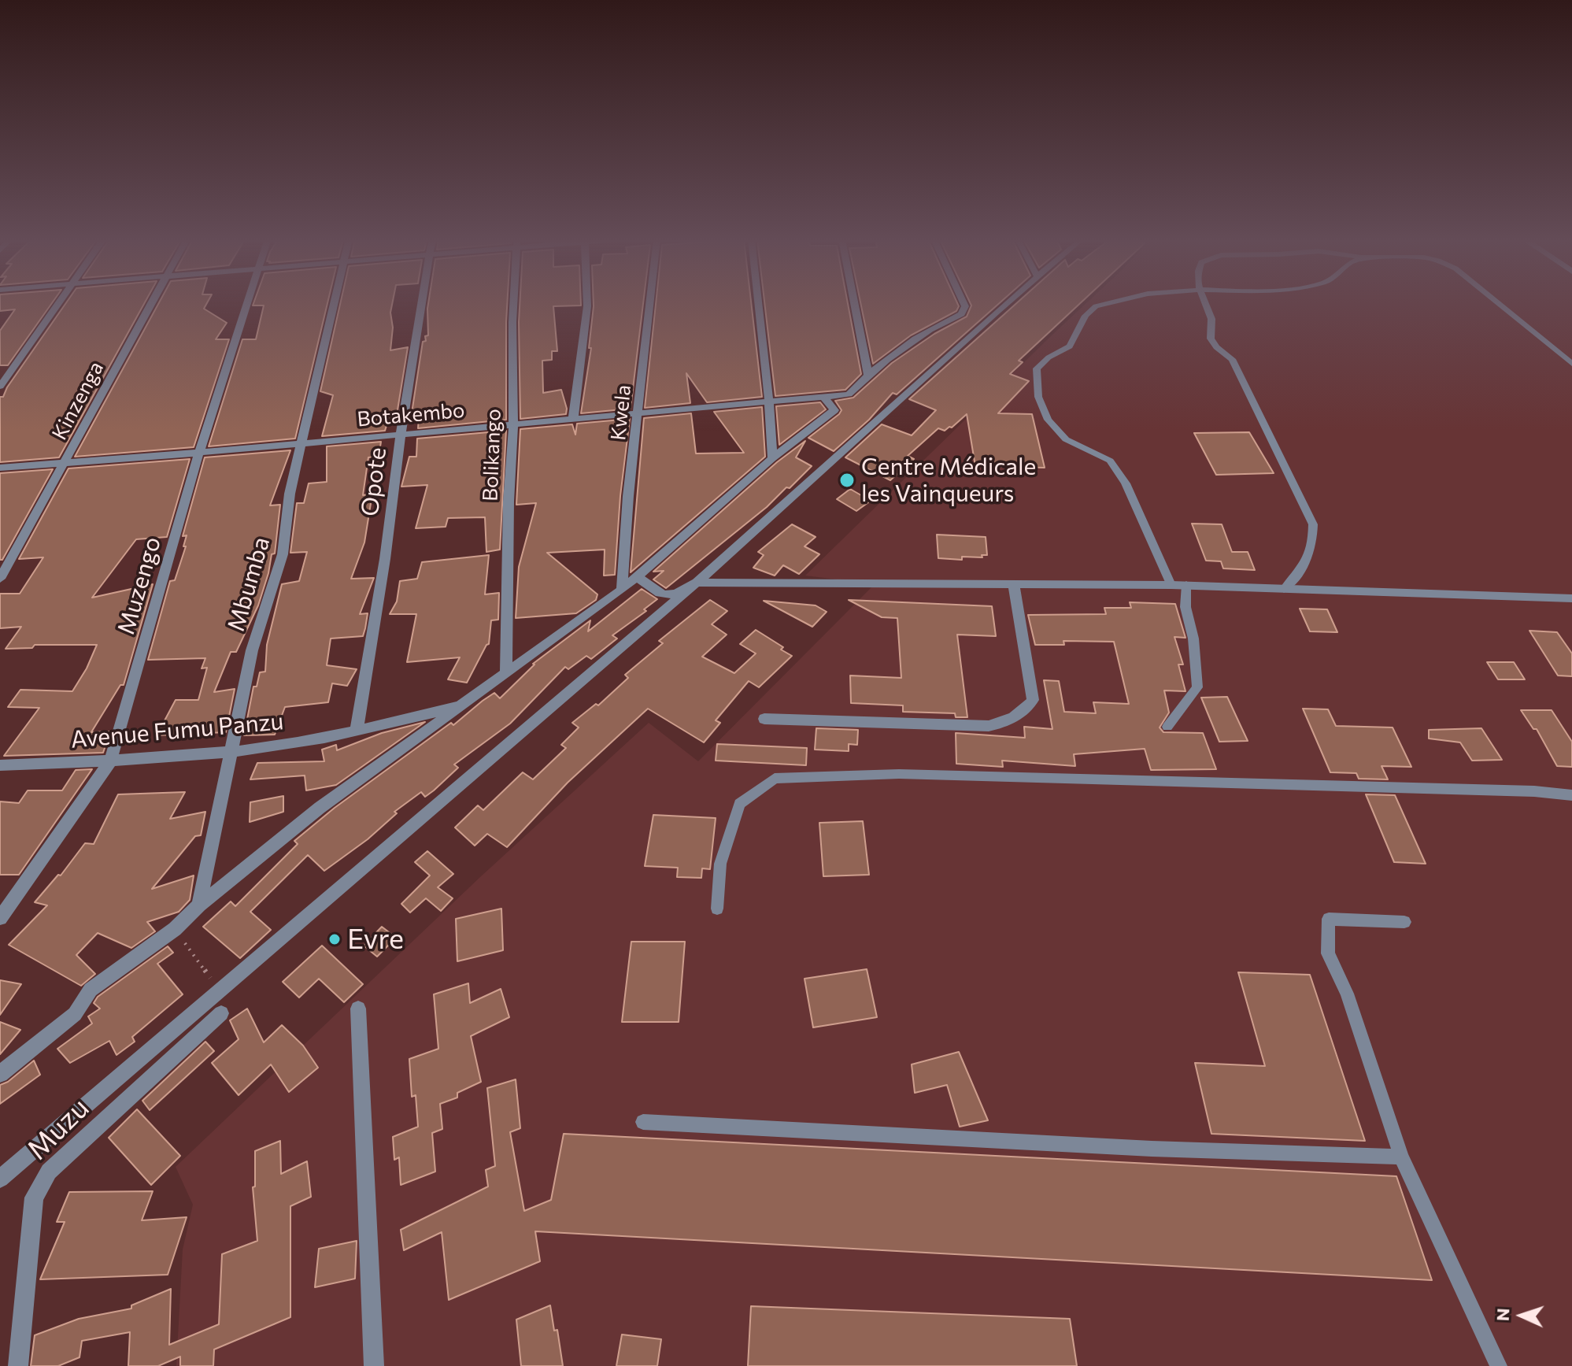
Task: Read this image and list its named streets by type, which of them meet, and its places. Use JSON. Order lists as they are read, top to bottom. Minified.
{"streets":{"street":["Kinzenga","Kwela","Botakembo","Bolikango","Opote","Mbumba","Muzengo","Avenue Fumu Panzu","Muzu"]},"crossings":[["Kinzenga","Botakembo"],["Kwela","Botakembo"],["Botakembo","Bolikango"],["Botakembo","Opote"],["Botakembo","Mbumba"],["Botakembo","Muzengo"],["Opote","Avenue Fumu Panzu"],["Mbumba","Avenue Fumu Panzu"],["Muzengo","Avenue Fumu Panzu"]],"places":["Centre Médicale les Vainqueurs","Evre"],"north":"left"}
